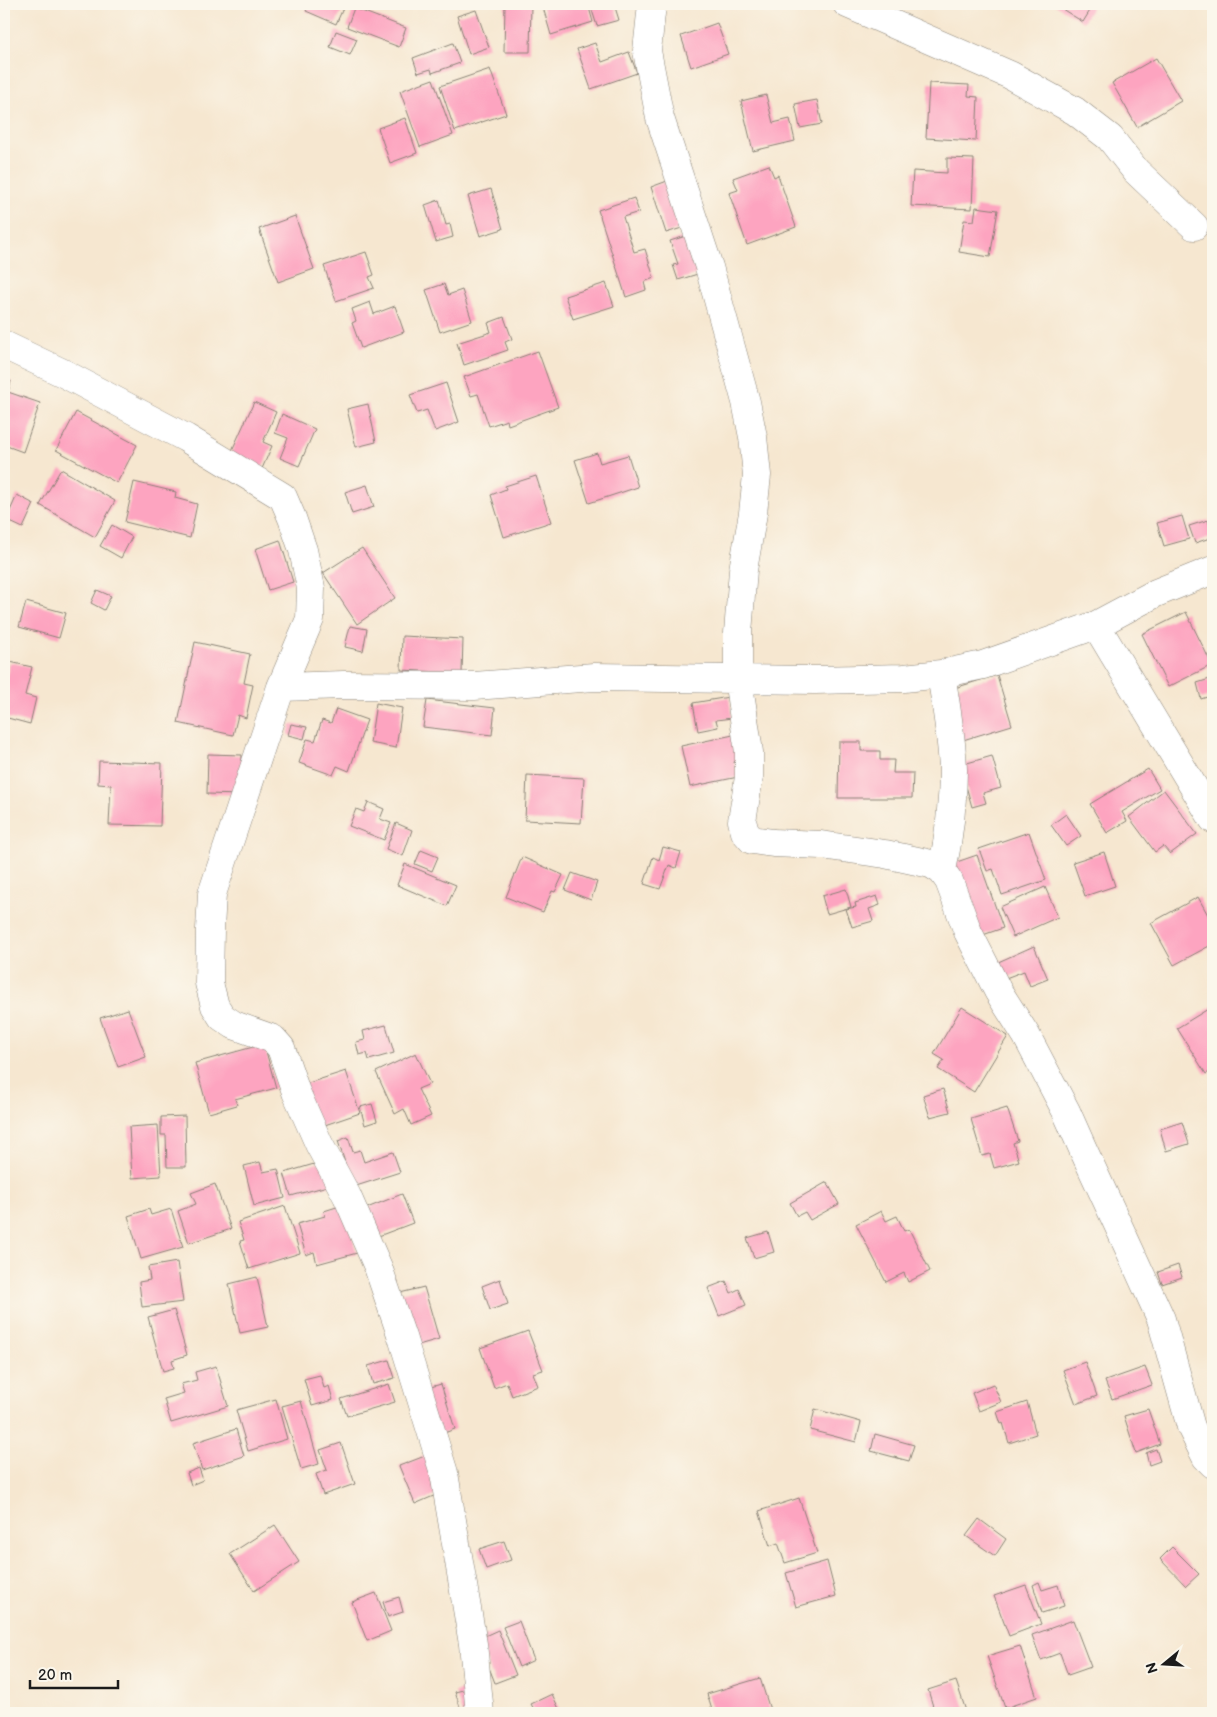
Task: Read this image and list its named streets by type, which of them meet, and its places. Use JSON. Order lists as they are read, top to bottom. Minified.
{"scale_bar":"20 m","north":"left"}
